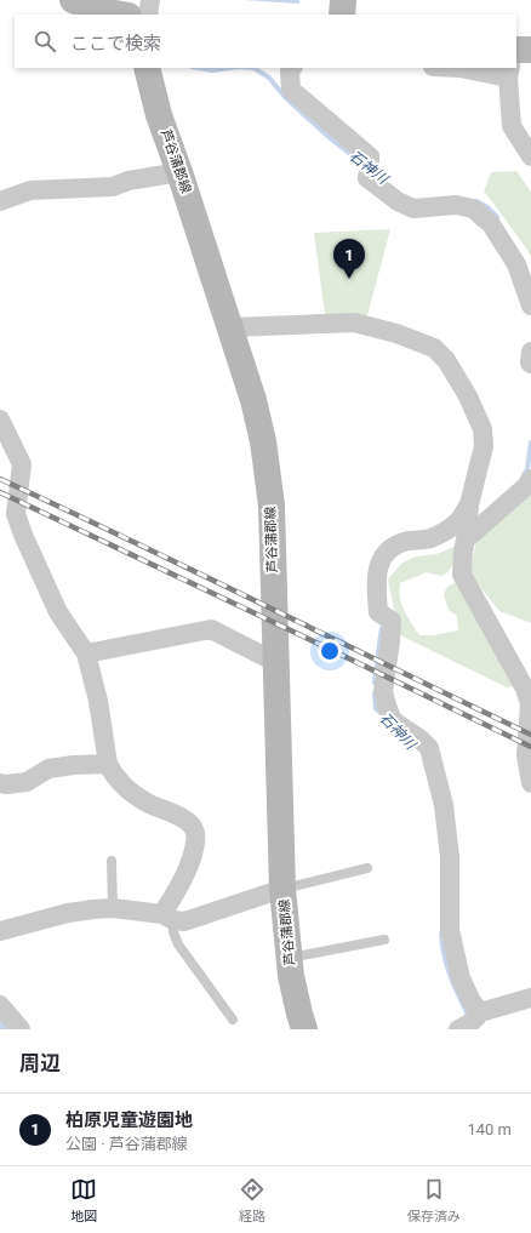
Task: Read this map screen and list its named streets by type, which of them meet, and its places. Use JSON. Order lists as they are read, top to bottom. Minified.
{"streets":{"main road":["芦谷蒲郡線"]},"water":["石神川"],"page":{"search":"ここで検索","pins":"1","heading":"周辺","list":[{"mark":"1","name":"柏原児童遊園地","note":"公園 · 芦谷蒲郡線","value":"140 m"}],"nav":["地図","経路","保存済み"]}}
